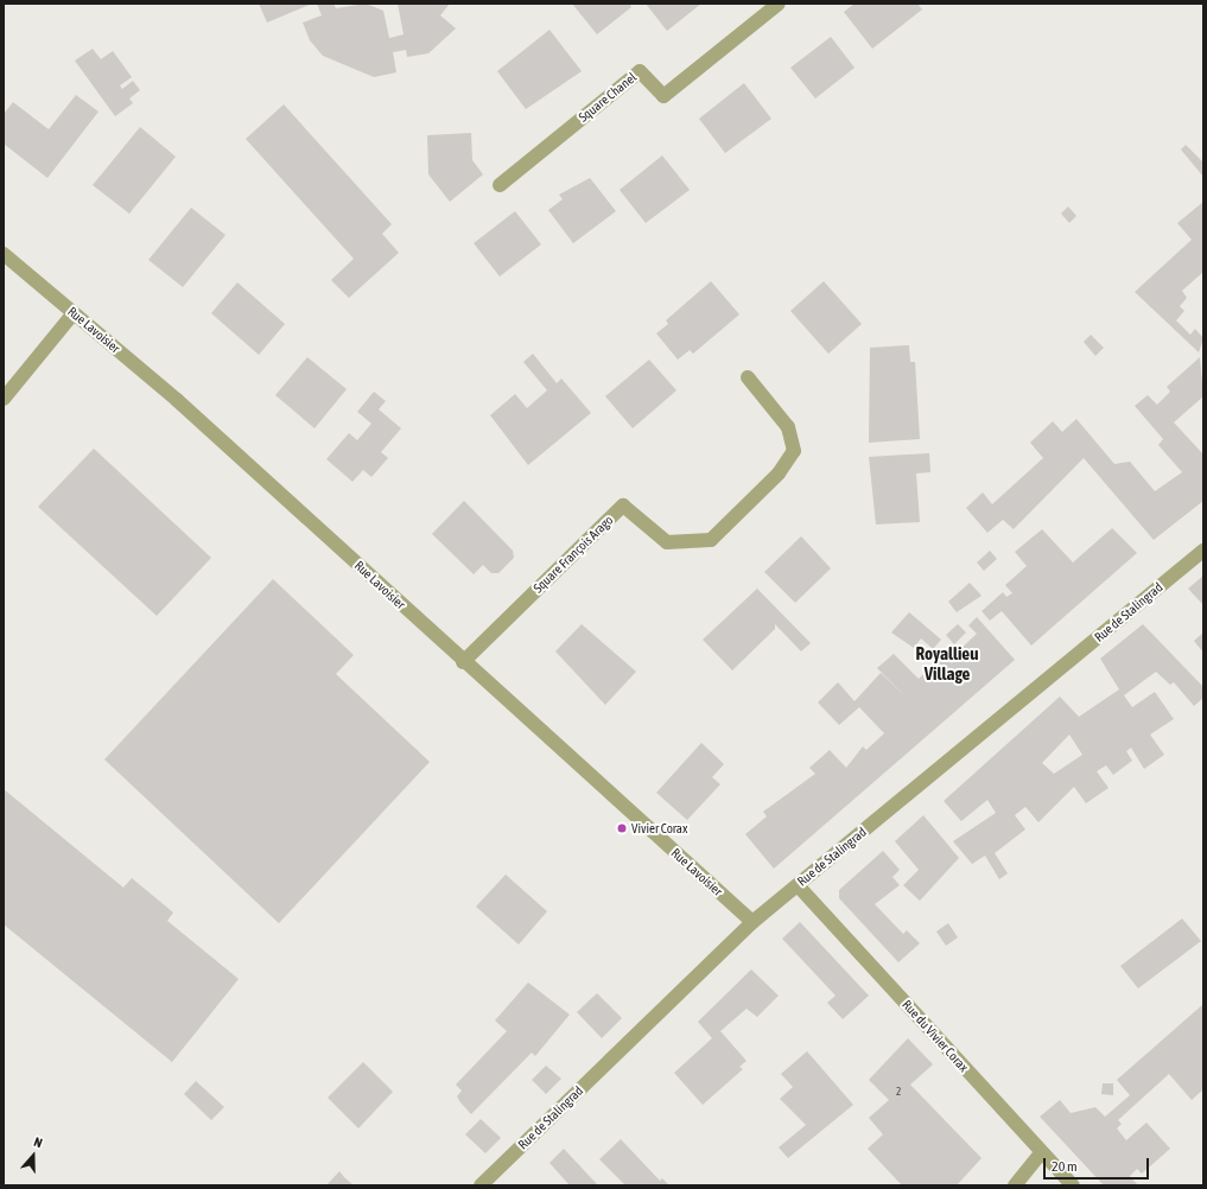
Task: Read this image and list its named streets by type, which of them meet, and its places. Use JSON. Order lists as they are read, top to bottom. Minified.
{"streets":{"street":["Square Chanel","Rue Lavoisier","Square François Arago","Rue de Stalingrad","Rue du Vivier Corax"]},"crossings":[["Rue Lavoisier","Square François Arago"],["Rue Lavoisier","Rue de Stalingrad"],["Rue de Stalingrad","Rue du Vivier Corax"]],"districts":["Royallieu Village"],"places":["Vivier Corax"],"house_numbers":["2"],"scale_bar":"20 m","north":"top"}
